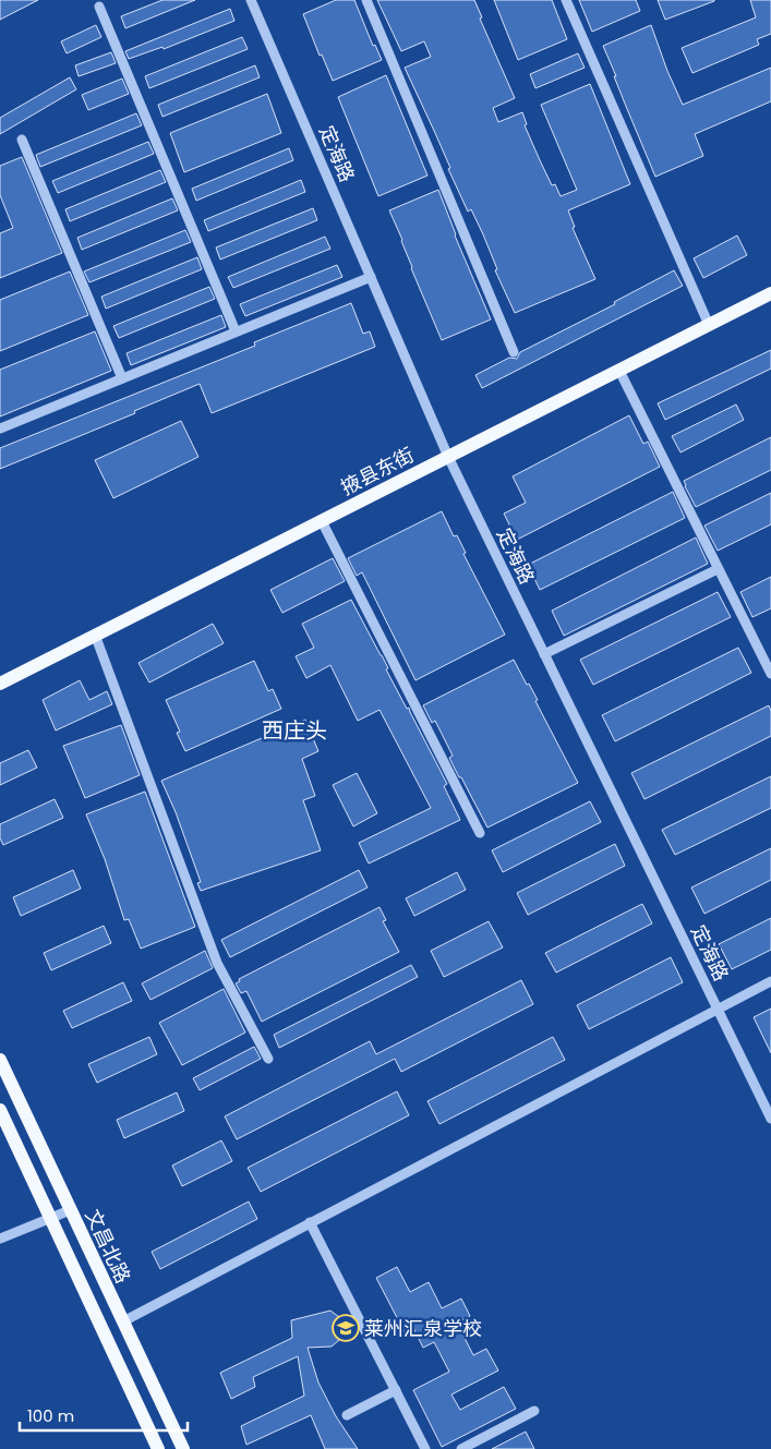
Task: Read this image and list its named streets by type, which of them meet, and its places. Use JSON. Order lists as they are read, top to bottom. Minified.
{"streets":{"main road":["掖县东街","文昌北路"],"street":["定海路"]},"crossings":[["定海路","掖县东街"]],"districts":["西庄头"],"places":{"school or university":["莱州汇泉学校"]},"scale_bar":"100 m"}
